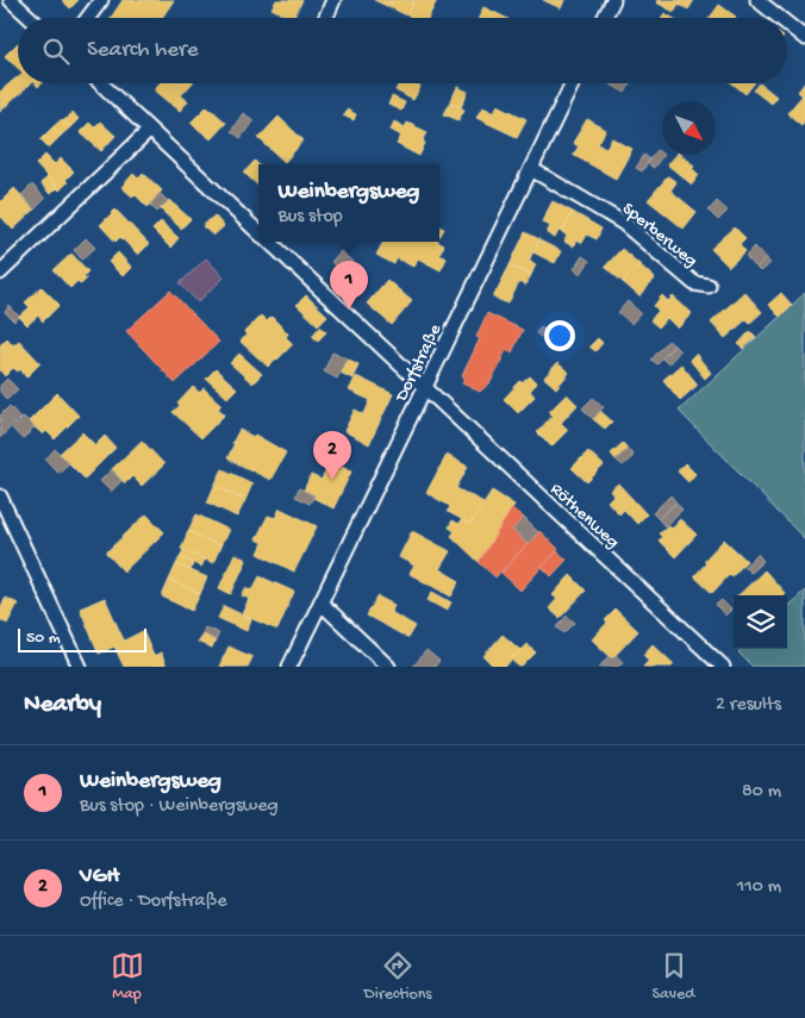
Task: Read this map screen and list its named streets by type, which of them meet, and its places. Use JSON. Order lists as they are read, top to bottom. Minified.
{"streets":{"street":["Sperberweg","Dorfstraße","Röthenweg"]},"crossings":[["Sperberweg","Dorfstraße"],["Dorfstraße","Röthenweg"]],"scale_bar":"50 m","north":"bottom right","page":{"search":"Search here","popup":["Weinbergsweg","Bus stop"],"pins":["1","2"],"scale":"50 m","heading":["Nearby","2 results"],"list":[{"mark":"1","name":"Weinbergsweg","note":"Bus stop · Weinbergsweg","value":"80 m"},{"mark":"2","name":"VGH","note":"Office · Dorfstraße","value":"110 m"}],"nav":["Map","Directions","Saved"]}}
